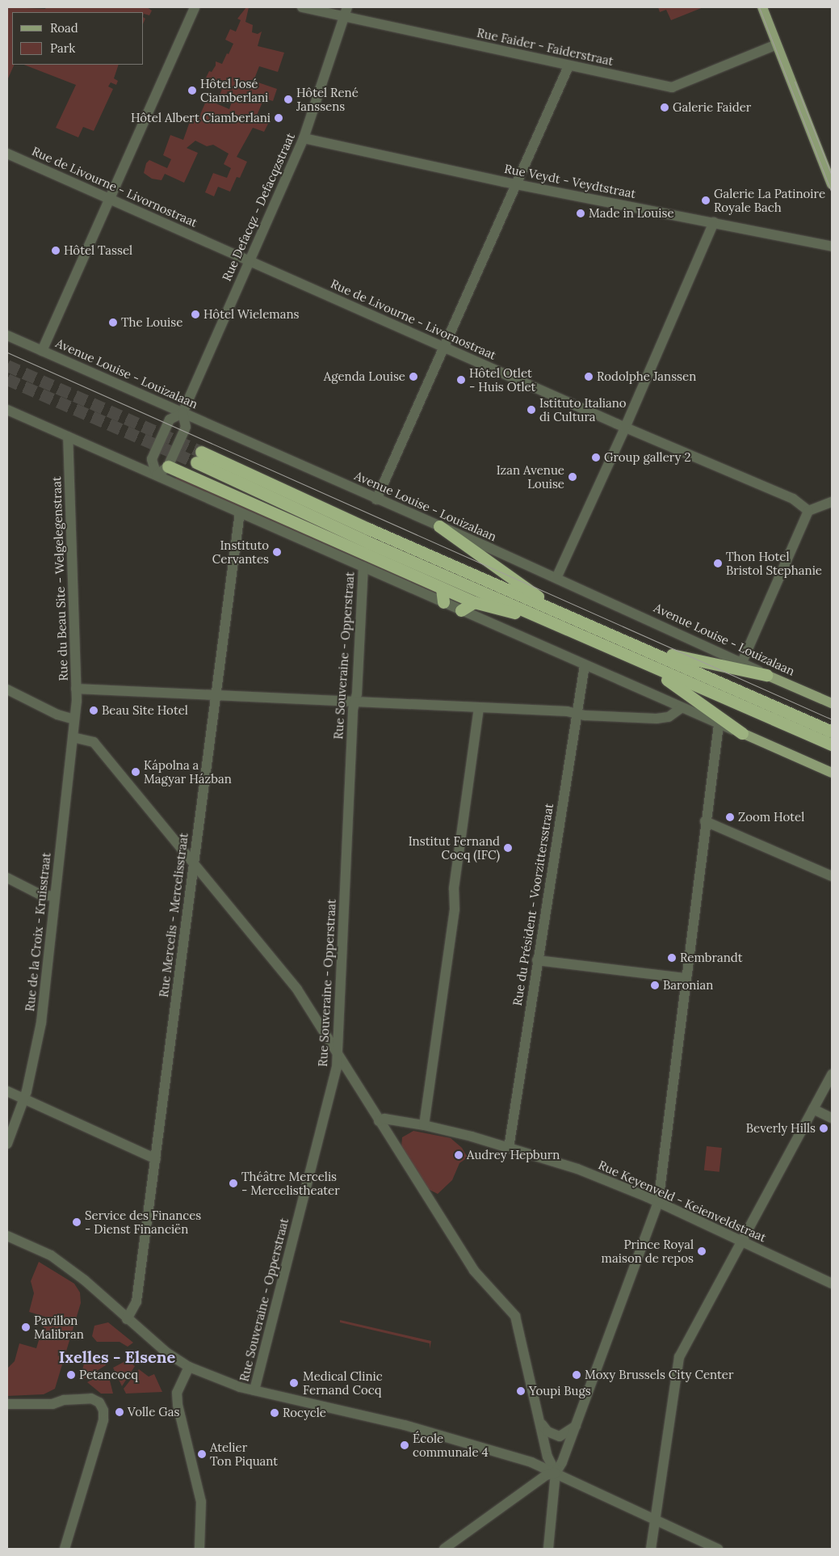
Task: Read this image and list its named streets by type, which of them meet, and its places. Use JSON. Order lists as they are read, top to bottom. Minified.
{"streets":{"main road":["Avenue Louise - Louizalaan"],"street":["Rue Faider - Faiderstraat","Rue Veydt - Veydtstraat","Rue de Livourne - Livornostraat","Rue Defacqz - Defacqzstraat","Rue du Beau Site - Welgelegenstraat","Rue Souveraine - Opperstraat","Rue du Président - Voorzittersstraat","Rue Mercelis - Mercelisstraat","Rue de la Croix - Kruisstraat","Rue Keyenveld - Keienveldstraat"]},"crossings":[["Rue Faider - Faiderstraat","Rue Defacqz - Defacqzstraat"],["Rue Veydt - Veydtstraat","Rue Defacqz - Defacqzstraat"],["Rue de Livourne - Livornostraat","Rue Defacqz - Defacqzstraat"],["Rue Defacqz - Defacqzstraat","Avenue Louise - Louizalaan"],["Rue du Beau Site - Welgelegenstraat","Rue de la Croix - Kruisstraat"],["Rue du Président - Voorzittersstraat","Rue Keyenveld - Keienveldstraat"]],"districts":["Ixelles - Elsene"],"places":["Hôtel José Ciamberlani","Hôtel René Janssens","Galerie Faider","Hôtel Albert Ciamberlani","Galerie La Patinoire Royale Bach","Made in Louise","Hôtel Tassel","Hôtel Wielemans","The Louise","Agenda Louise","Rodolphe Janssen","Hôtel Otlet - Huis Otlet","Istituto Italiano di Cultura","Group gallery 2","Izan Avenue Louise","Instituto Cervantes","Thon Hotel Bristol Stephanie","Beau Site Hotel","Kápolna a Magyar Házban","Zoom Hotel","Institut Fernand Cocq (IFC)","Rembrandt","Baronian","Beverly Hills","Audrey Hepburn","Théâtre Mercelis - Mercelistheater","Service des Finances - Dienst Financiën","Prince Royal maison de repos","Pavillon Malibran","Petancocq","Moxy Brussels City Center","Medical Clinic Fernand Cocq","Youpi Bugs","Volle Gas","Rocycle","École communale 4","Atelier Ton Piquant"],"legend":["Road","Park"]}
